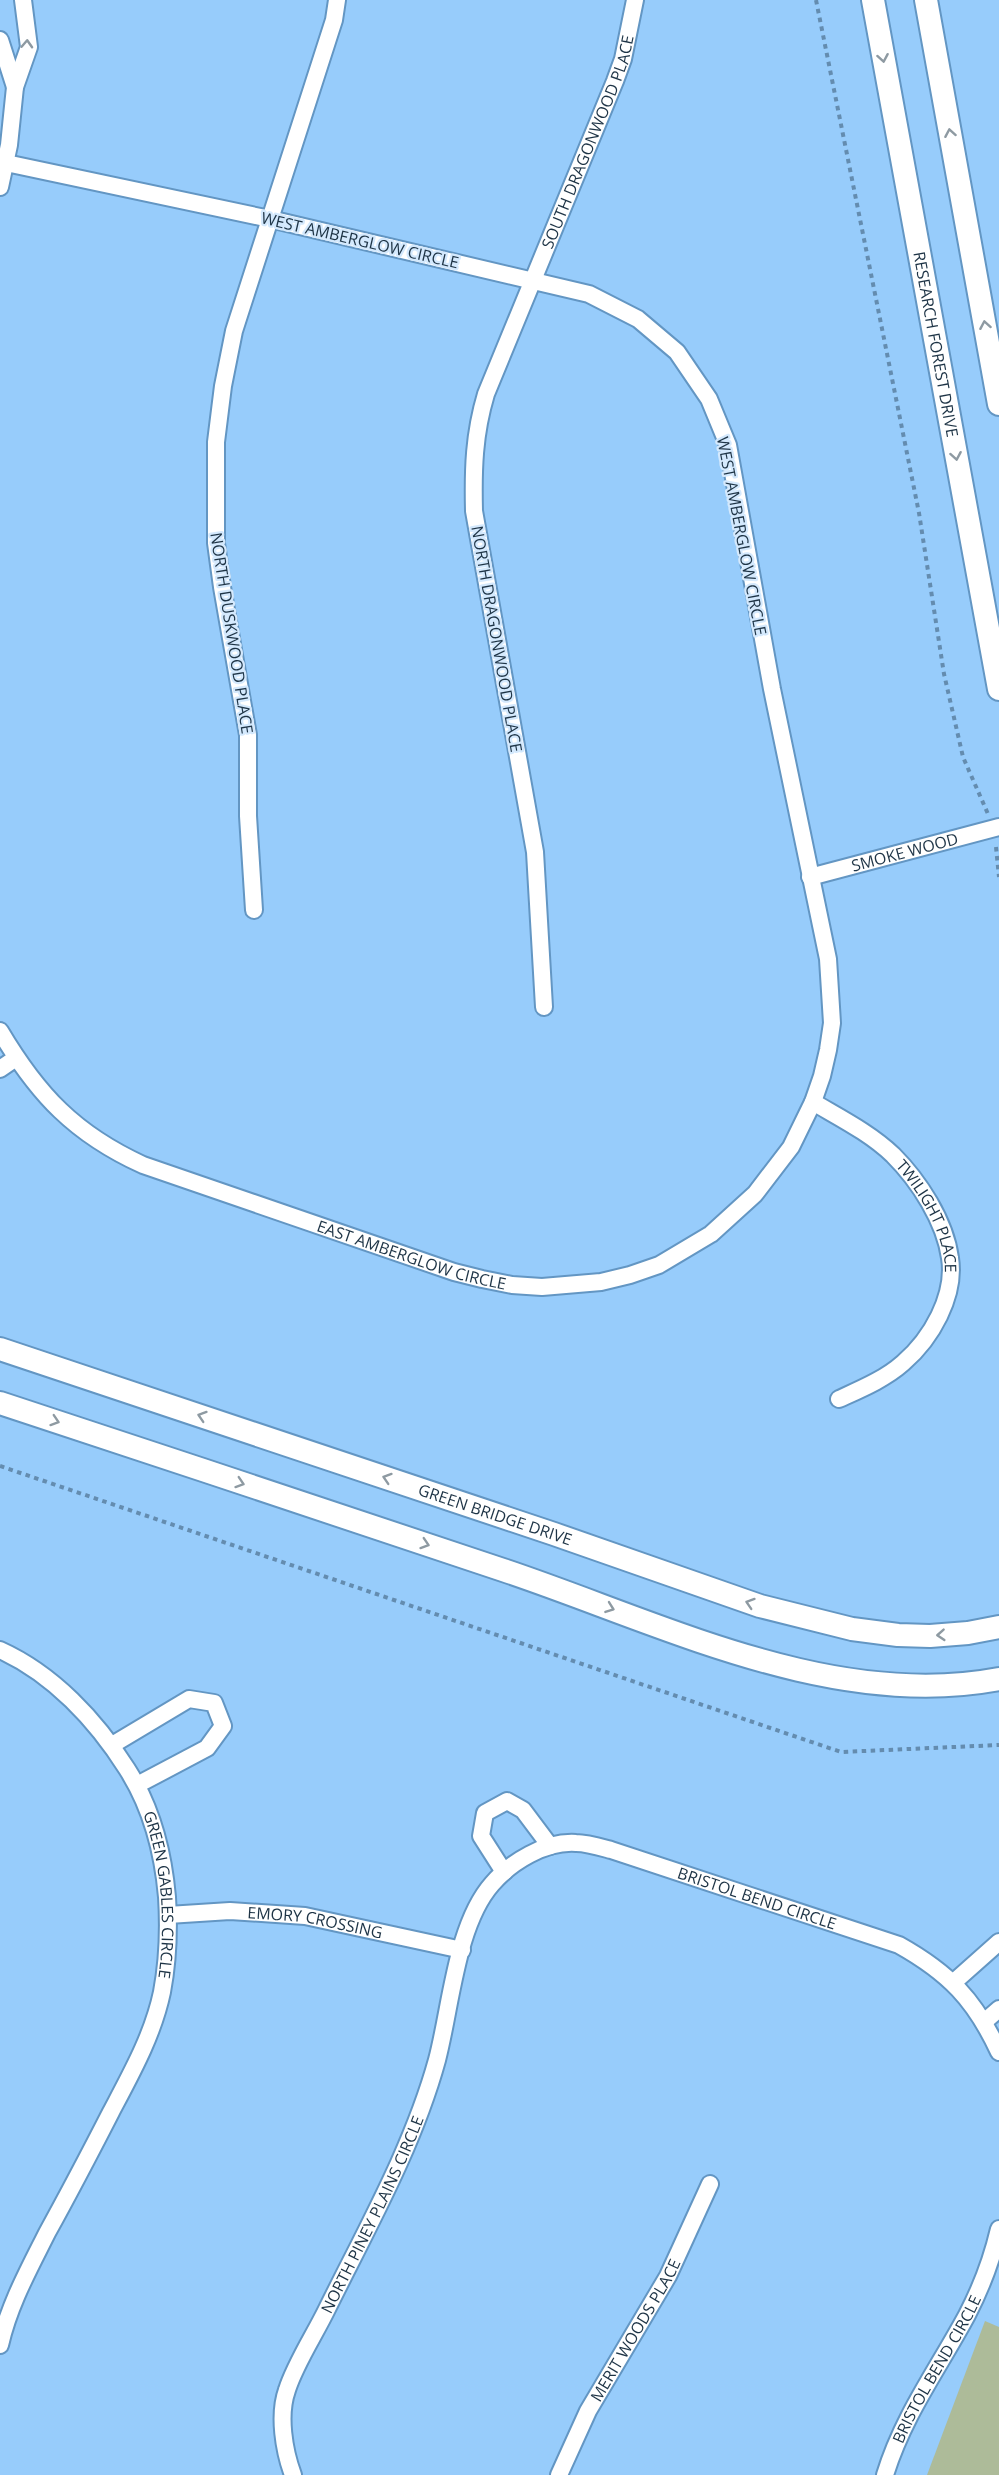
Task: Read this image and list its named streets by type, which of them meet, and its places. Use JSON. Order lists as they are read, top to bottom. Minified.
{"streets":{"main road":["RESEARCH FOREST DRIVE","GREEN BRIDGE DRIVE"],"street":["SOUTH DRAGONWOOD PLACE","WEST AMBERGLOW CIRCLE","NORTH DUSKWOOD PLACE","NORTH DRAGONWOOD PLACE","SMOKE WOOD","TWILIGHT PLACE","EAST AMBERGLOW CIRCLE","GREEN GABLES CIRCLE","BRISTOL BEND CIRCLE","EMORY CROSSING","NORTH PINEY PLAINS CIRCLE","MERIT WOODS PLACE"]},"crossings":[["SOUTH DRAGONWOOD PLACE","WEST AMBERGLOW CIRCLE"],["SOUTH DRAGONWOOD PLACE","NORTH DRAGONWOOD PLACE"],["WEST AMBERGLOW CIRCLE","NORTH DUSKWOOD PLACE"],["WEST AMBERGLOW CIRCLE","NORTH DRAGONWOOD PLACE"],["WEST AMBERGLOW CIRCLE","SMOKE WOOD"],["WEST AMBERGLOW CIRCLE","TWILIGHT PLACE"],["WEST AMBERGLOW CIRCLE","EAST AMBERGLOW CIRCLE"],["TWILIGHT PLACE","EAST AMBERGLOW CIRCLE"],["GREEN GABLES CIRCLE","EMORY CROSSING"],["BRISTOL BEND CIRCLE","EMORY CROSSING"],["BRISTOL BEND CIRCLE","NORTH PINEY PLAINS CIRCLE"],["EMORY CROSSING","NORTH PINEY PLAINS CIRCLE"]]}
